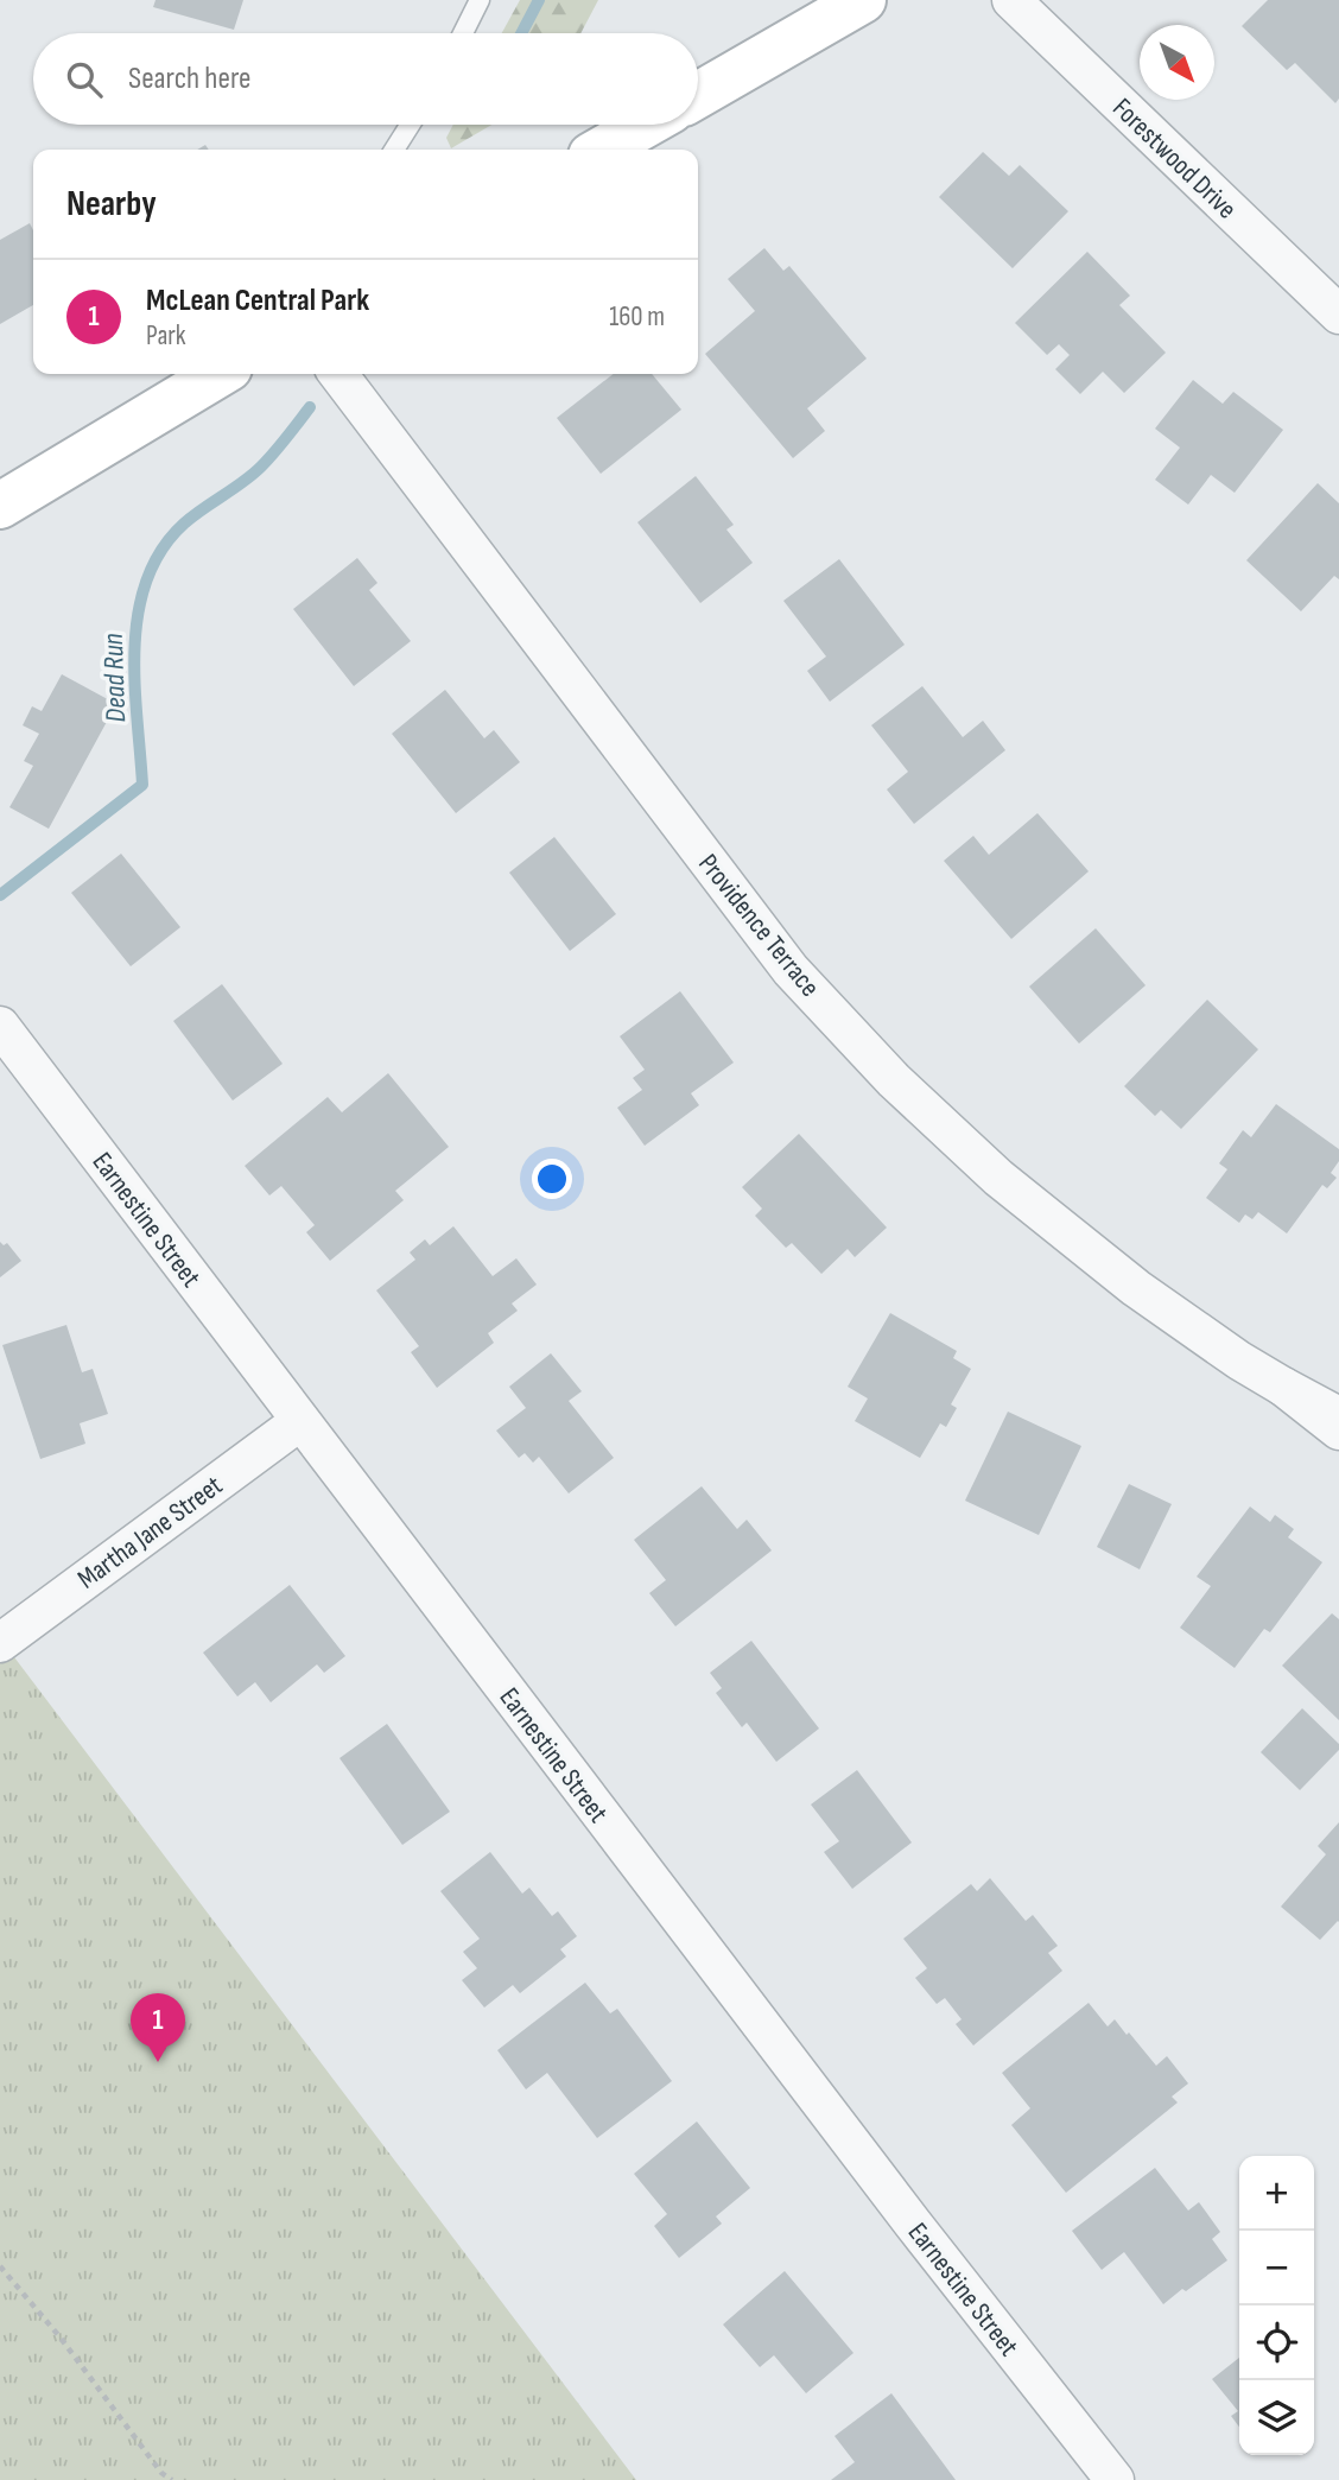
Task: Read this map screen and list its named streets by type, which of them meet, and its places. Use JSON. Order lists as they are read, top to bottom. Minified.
{"streets":{"street":["Forestwood Drive","Providence Terrace","Earnestine Street","Martha Jane Street"]},"crossings":[["Earnestine Street","Martha Jane Street"]],"water":["Dead Run"],"north":"bottom right","page":{"search":"Search here","heading":"Nearby","list":[{"mark":"1","name":"McLean Central Park","note":"Park","value":"160 m"}],"pins":"1","map_buttons":["+","−"]}}
